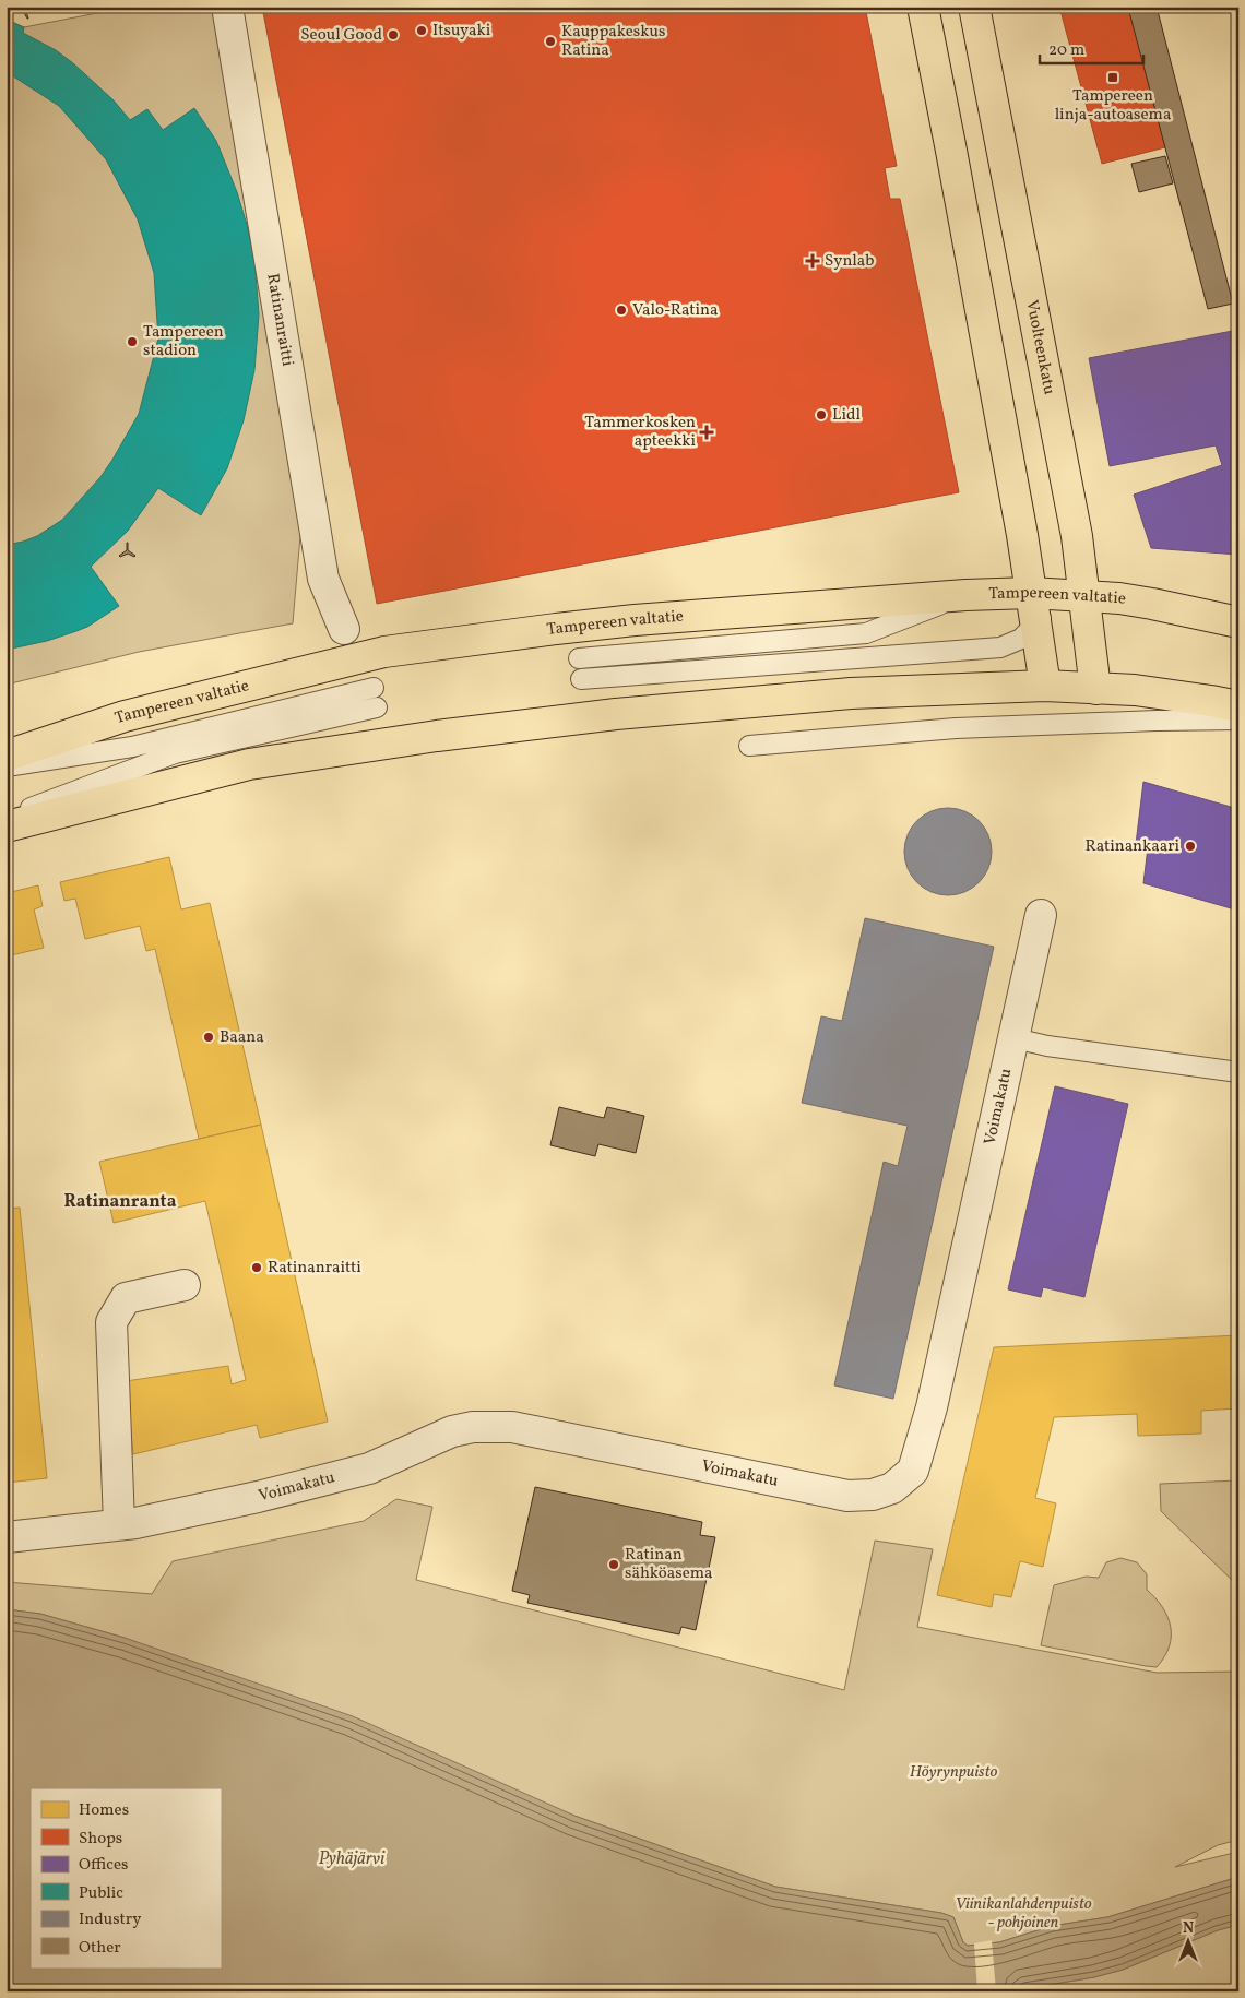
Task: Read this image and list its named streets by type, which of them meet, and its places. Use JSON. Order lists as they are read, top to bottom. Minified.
{"streets":{"main road":["Vuolteenkatu","Tampereen valtatie"],"street":["Ratinanraitti","Voimakatu"]},"crossings":[["Vuolteenkatu","Tampereen valtatie"]],"districts":["Ratinanranta"],"water":["Pyhäjärvi"],"parks":["Höyrynpuisto","Viinikanlahdenpuisto - pohjoinen"],"places":{"other":["Itsuyaki","Seoul Good","Kauppakeskus Ratina","Valo-Ratina","Tampereen stadion","Lidl","Ratinankaari","Baana","Ratinanraitti","Ratinan sähköasema"],"transit":["Tampereen linja-autoasema"],"health":["Synlab","Tammerkosken apteekki"]},"legend":["Homes","Shops","Offices","Public","Industry","Other"],"scale_bar":"20 m","north":"top"}
